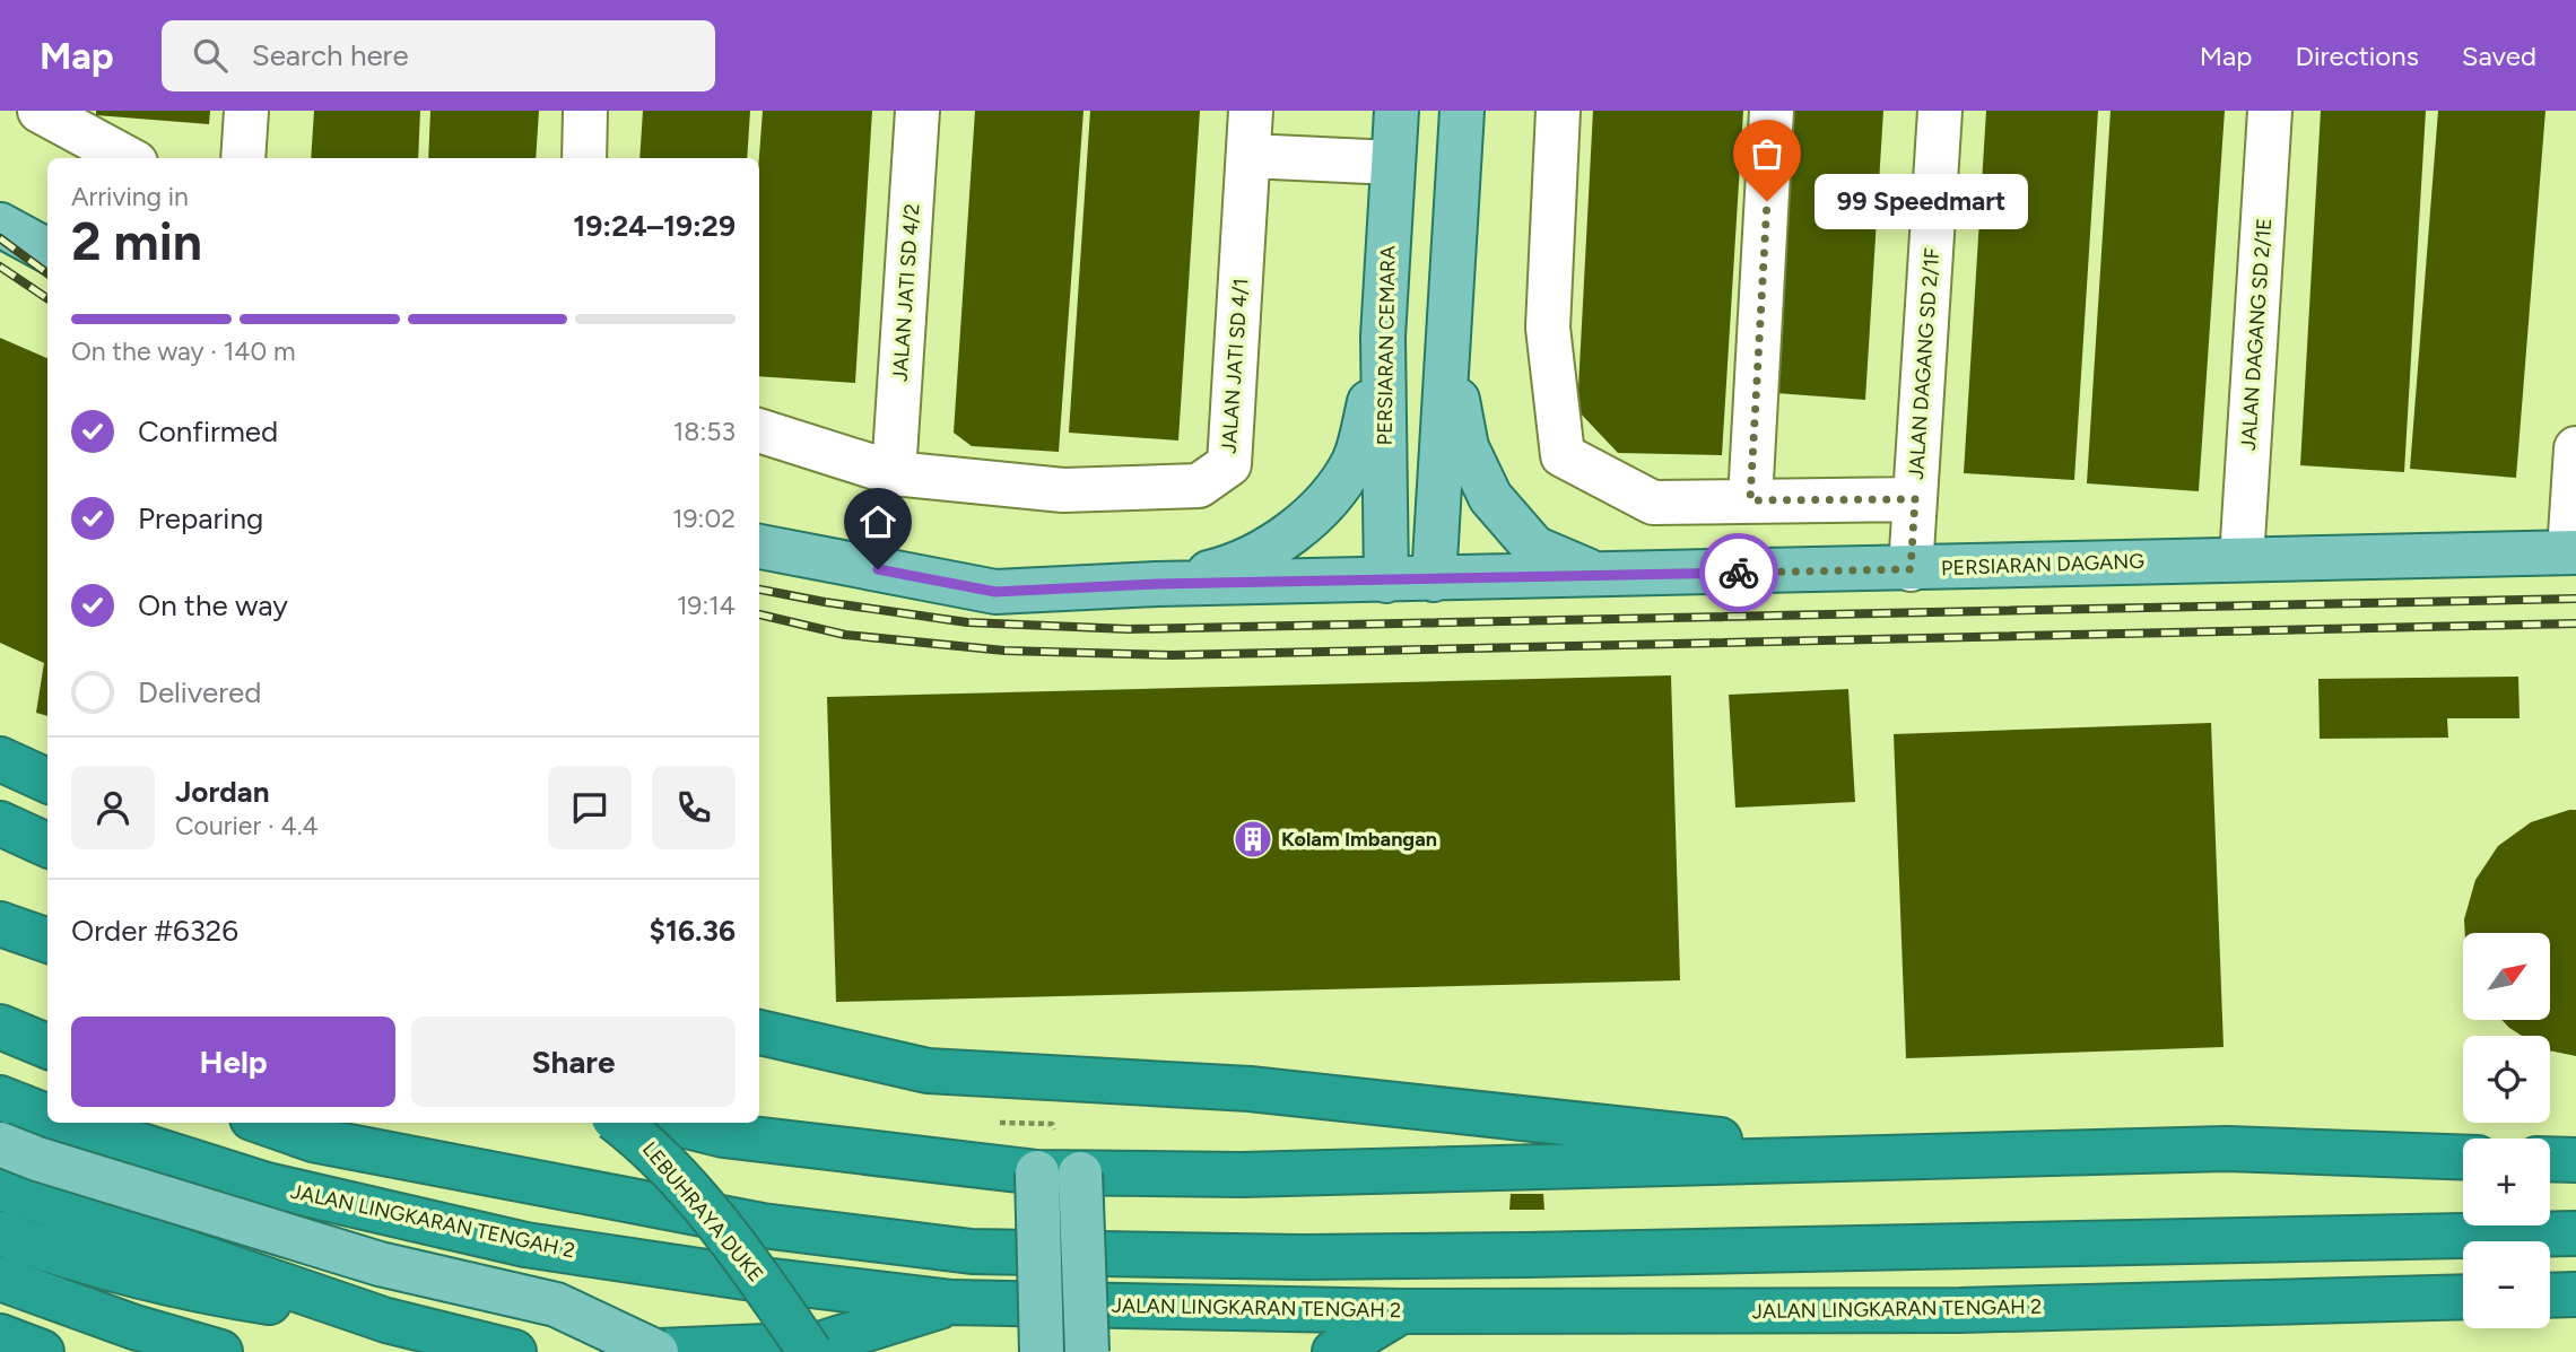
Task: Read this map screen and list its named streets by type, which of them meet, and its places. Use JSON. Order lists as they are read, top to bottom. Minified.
{"streets":{"highway":["LEBUHRAYA DUKE","JALAN LINGKARAN TENGAH 2"],"main road":["PERSIARAN CEMARA","PERSIARAN DAGANG"],"street":["JALAN JATI SD 4/2","JALAN DAGANG SD 2/1E","JALAN DAGANG SD 2/1F","JALAN JATI SD 4/1"]},"crossings":[["JALAN JATI SD 4/2","JALAN JATI SD 4/1"],["JALAN DAGANG SD 2/1E","PERSIARAN DAGANG"],["PERSIARAN CEMARA","PERSIARAN DAGANG"],["JALAN DAGANG SD 2/1F","PERSIARAN DAGANG"]],"places":{"other":["99 Speedmart"],"building":["Kolam Imbangan"]},"north":"top right","page":{"header":"Map","search":"Search here","nav":["Map","Directions","Saved"],"heading":["2 min","Arriving in","19:24–19:29"],"panel":["Jordan","Courier · 4.4","Order #6326","$16.36"],"bubble":"99 Speedmart","bar":"On the way · 140 m","list":[["Confirmed","18:53"],["Preparing","19:02"],["On the way","19:14"],"Delivered"],"map_buttons":["+","−"],"buttons":["Help","Share"]}}
